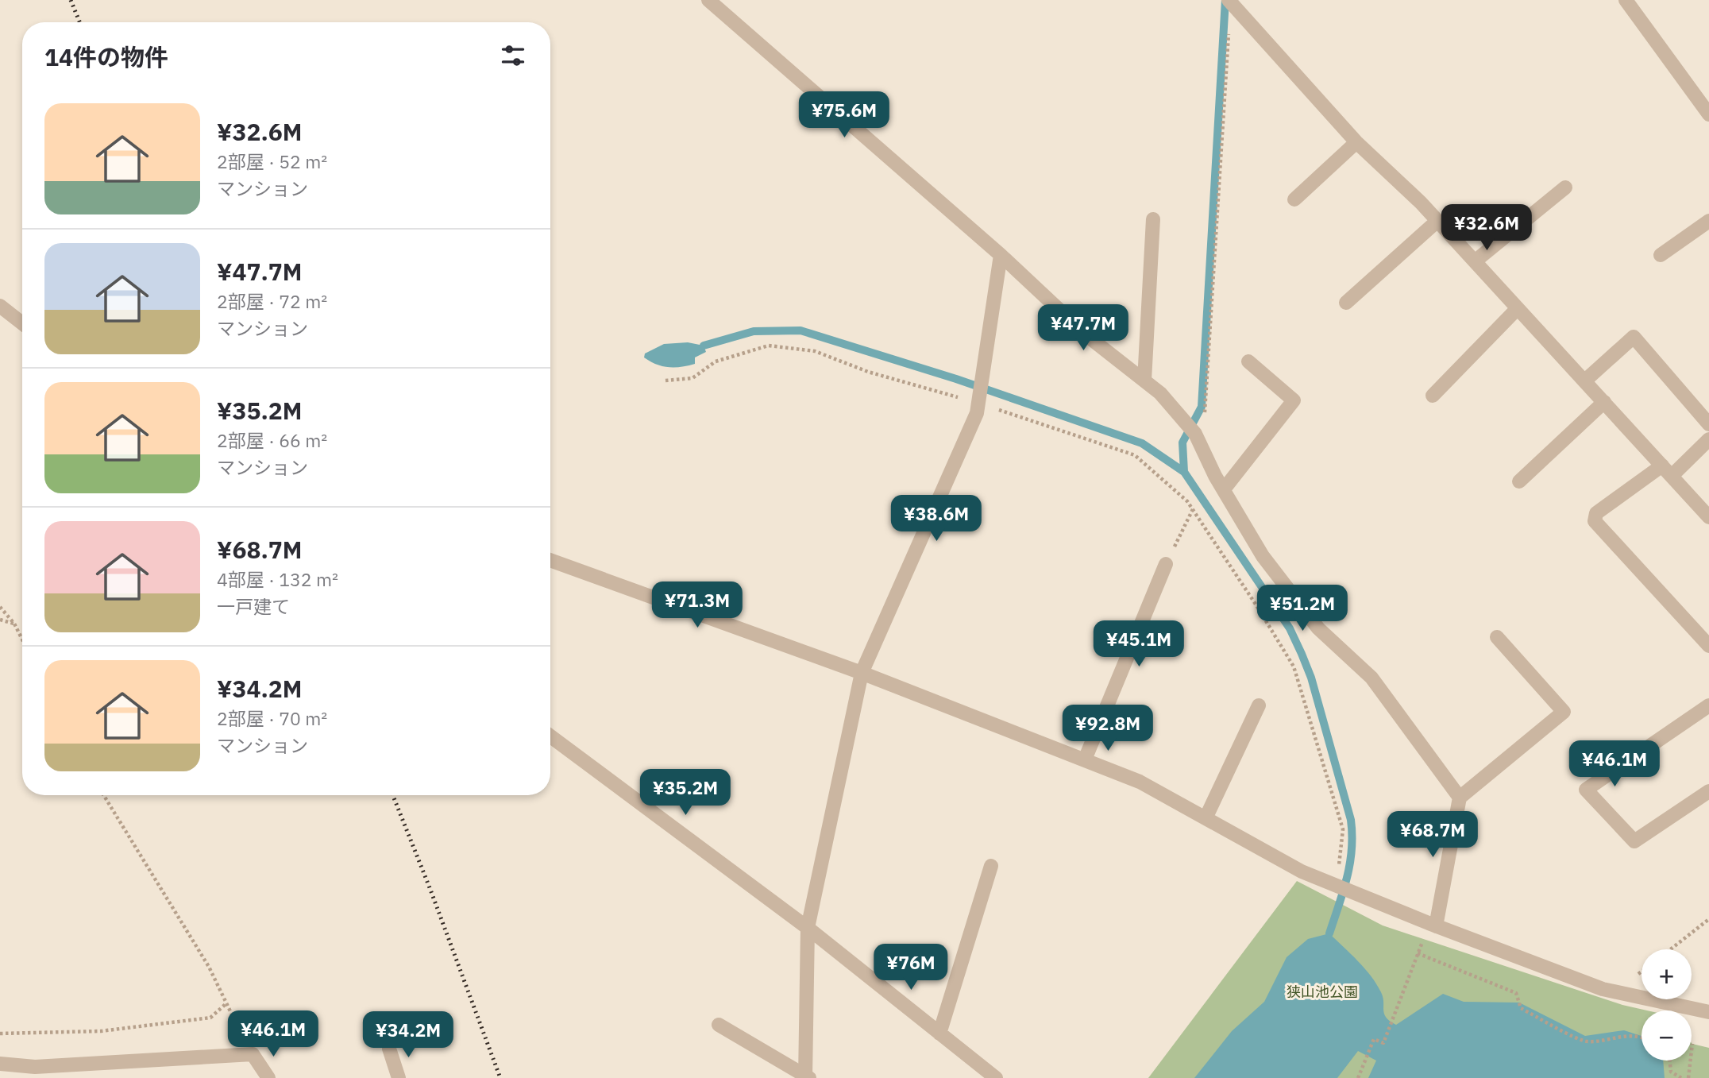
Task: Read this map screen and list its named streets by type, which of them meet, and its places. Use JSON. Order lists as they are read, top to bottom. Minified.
{"parks":["狭山池公園"],"page":{"heading":"14件の物件","list":[{"name":"¥32.6M","note":"2部屋 · 52 m² · マンション"},{"name":"¥47.7M","note":"2部屋 · 72 m² · マンション"},{"name":"¥35.2M","note":"2部屋 · 66 m² · マンション"},{"name":"¥68.7M","note":"4部屋 · 132 m² · 一戸建て"},{"name":"¥34.2M","note":"2部屋 · 70 m² · マンション"}],"price":["¥75.6M","¥32.6M","¥47.7M","¥38.6M","¥71.3M","¥51.2M","¥45.1M","¥92.8M","¥46.1M","¥35.2M","¥68.7M","¥76M","¥46.1M","¥34.2M"],"map_buttons":["+","−"]}}
